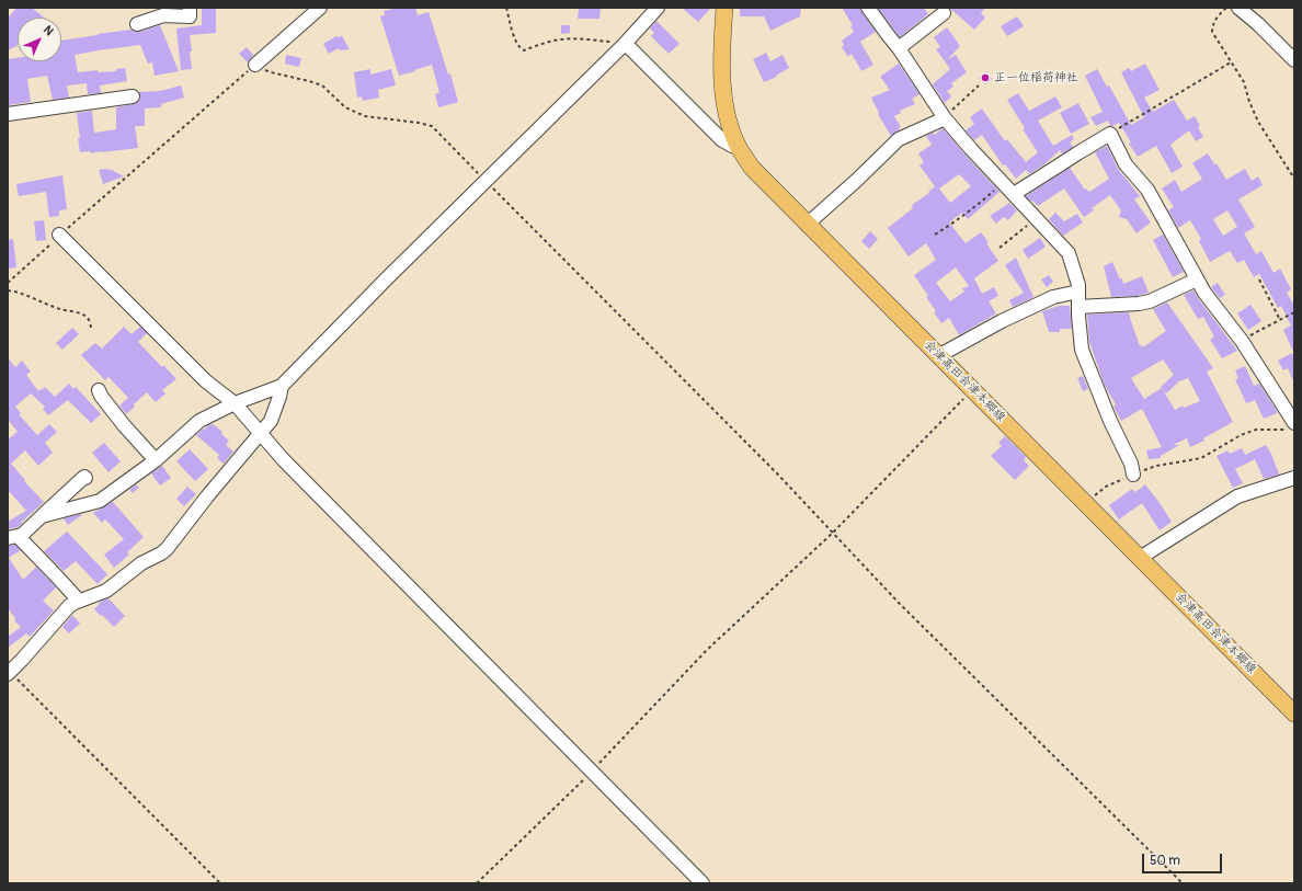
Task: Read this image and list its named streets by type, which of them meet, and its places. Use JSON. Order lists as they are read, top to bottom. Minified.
{"streets":{"main road":["会津高田会津本郷線"]},"places":["正一位稲荷神社"],"scale_bar":"50 m","north":"top right"}
